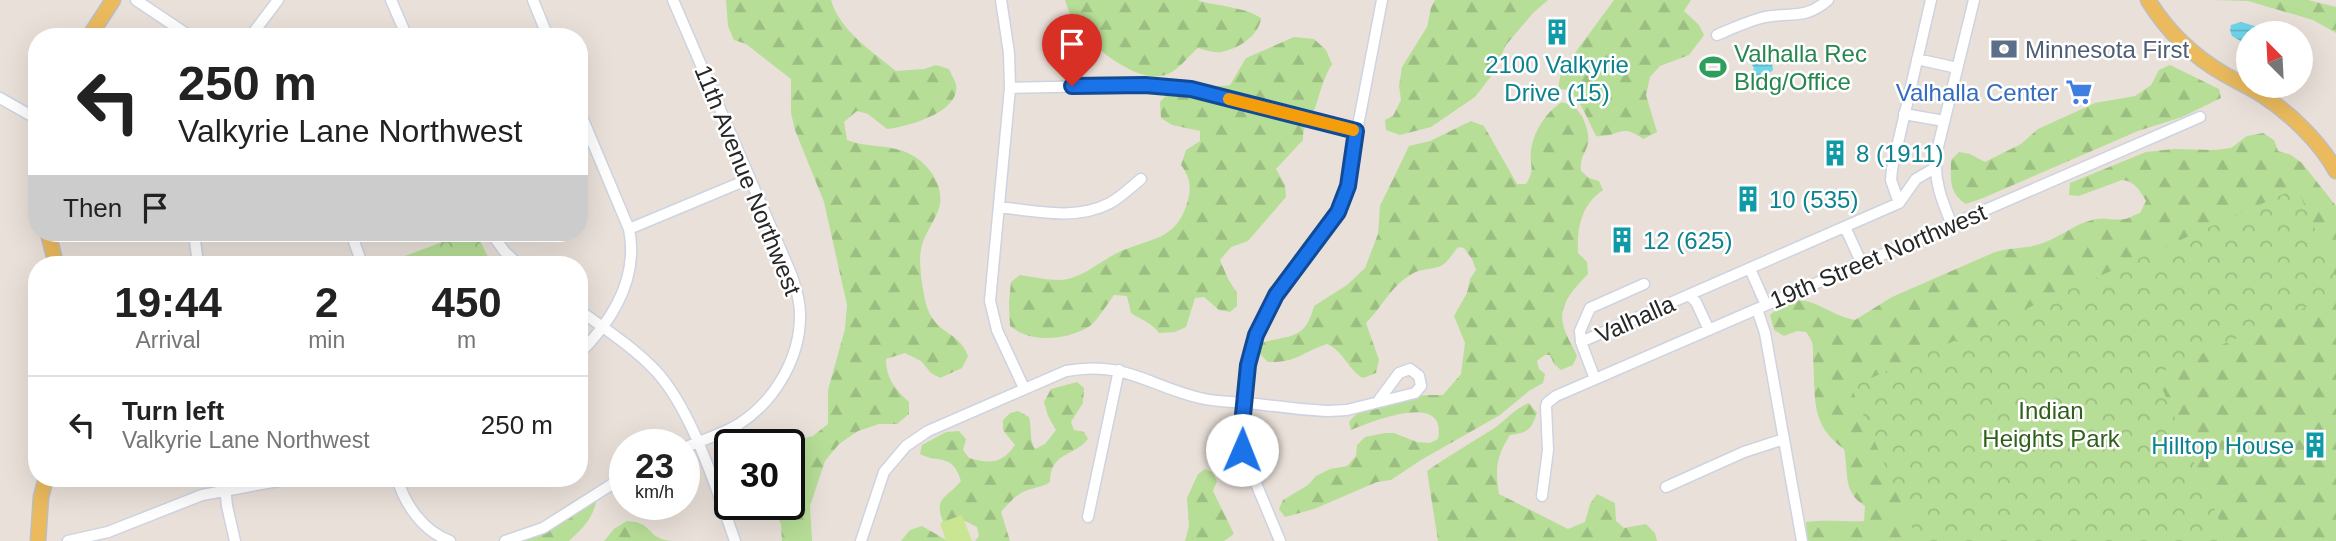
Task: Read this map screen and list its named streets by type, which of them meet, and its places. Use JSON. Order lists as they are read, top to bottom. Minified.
{"streets":{"street":["11th Avenue Northwest","19th Street Northwest","Valhalla"]},"crossings":[["19th Street Northwest","Valhalla"]],"parks":["Indian Heights Park"],"places":{"building":["2100 Valkyrie Drive (15)","8 (1911)","10 (535)","12 (625)","Hilltop House"],"bank":["Minnesota First"],"sports":["Valhalla Rec Bldg/Office"],"supermarket":["Valhalla Center"]},"north":"top left","page":{"turn":["250 m","Valkyrie Lane Northwest"],"then":"Then","eta":["19:44","Arrival","2","min","450","m"],"list":[{"name":"Turn left","note":"Valkyrie Lane Northwest","value":"250 m"}],"speed":"23 km/h","limit":"30"}}
